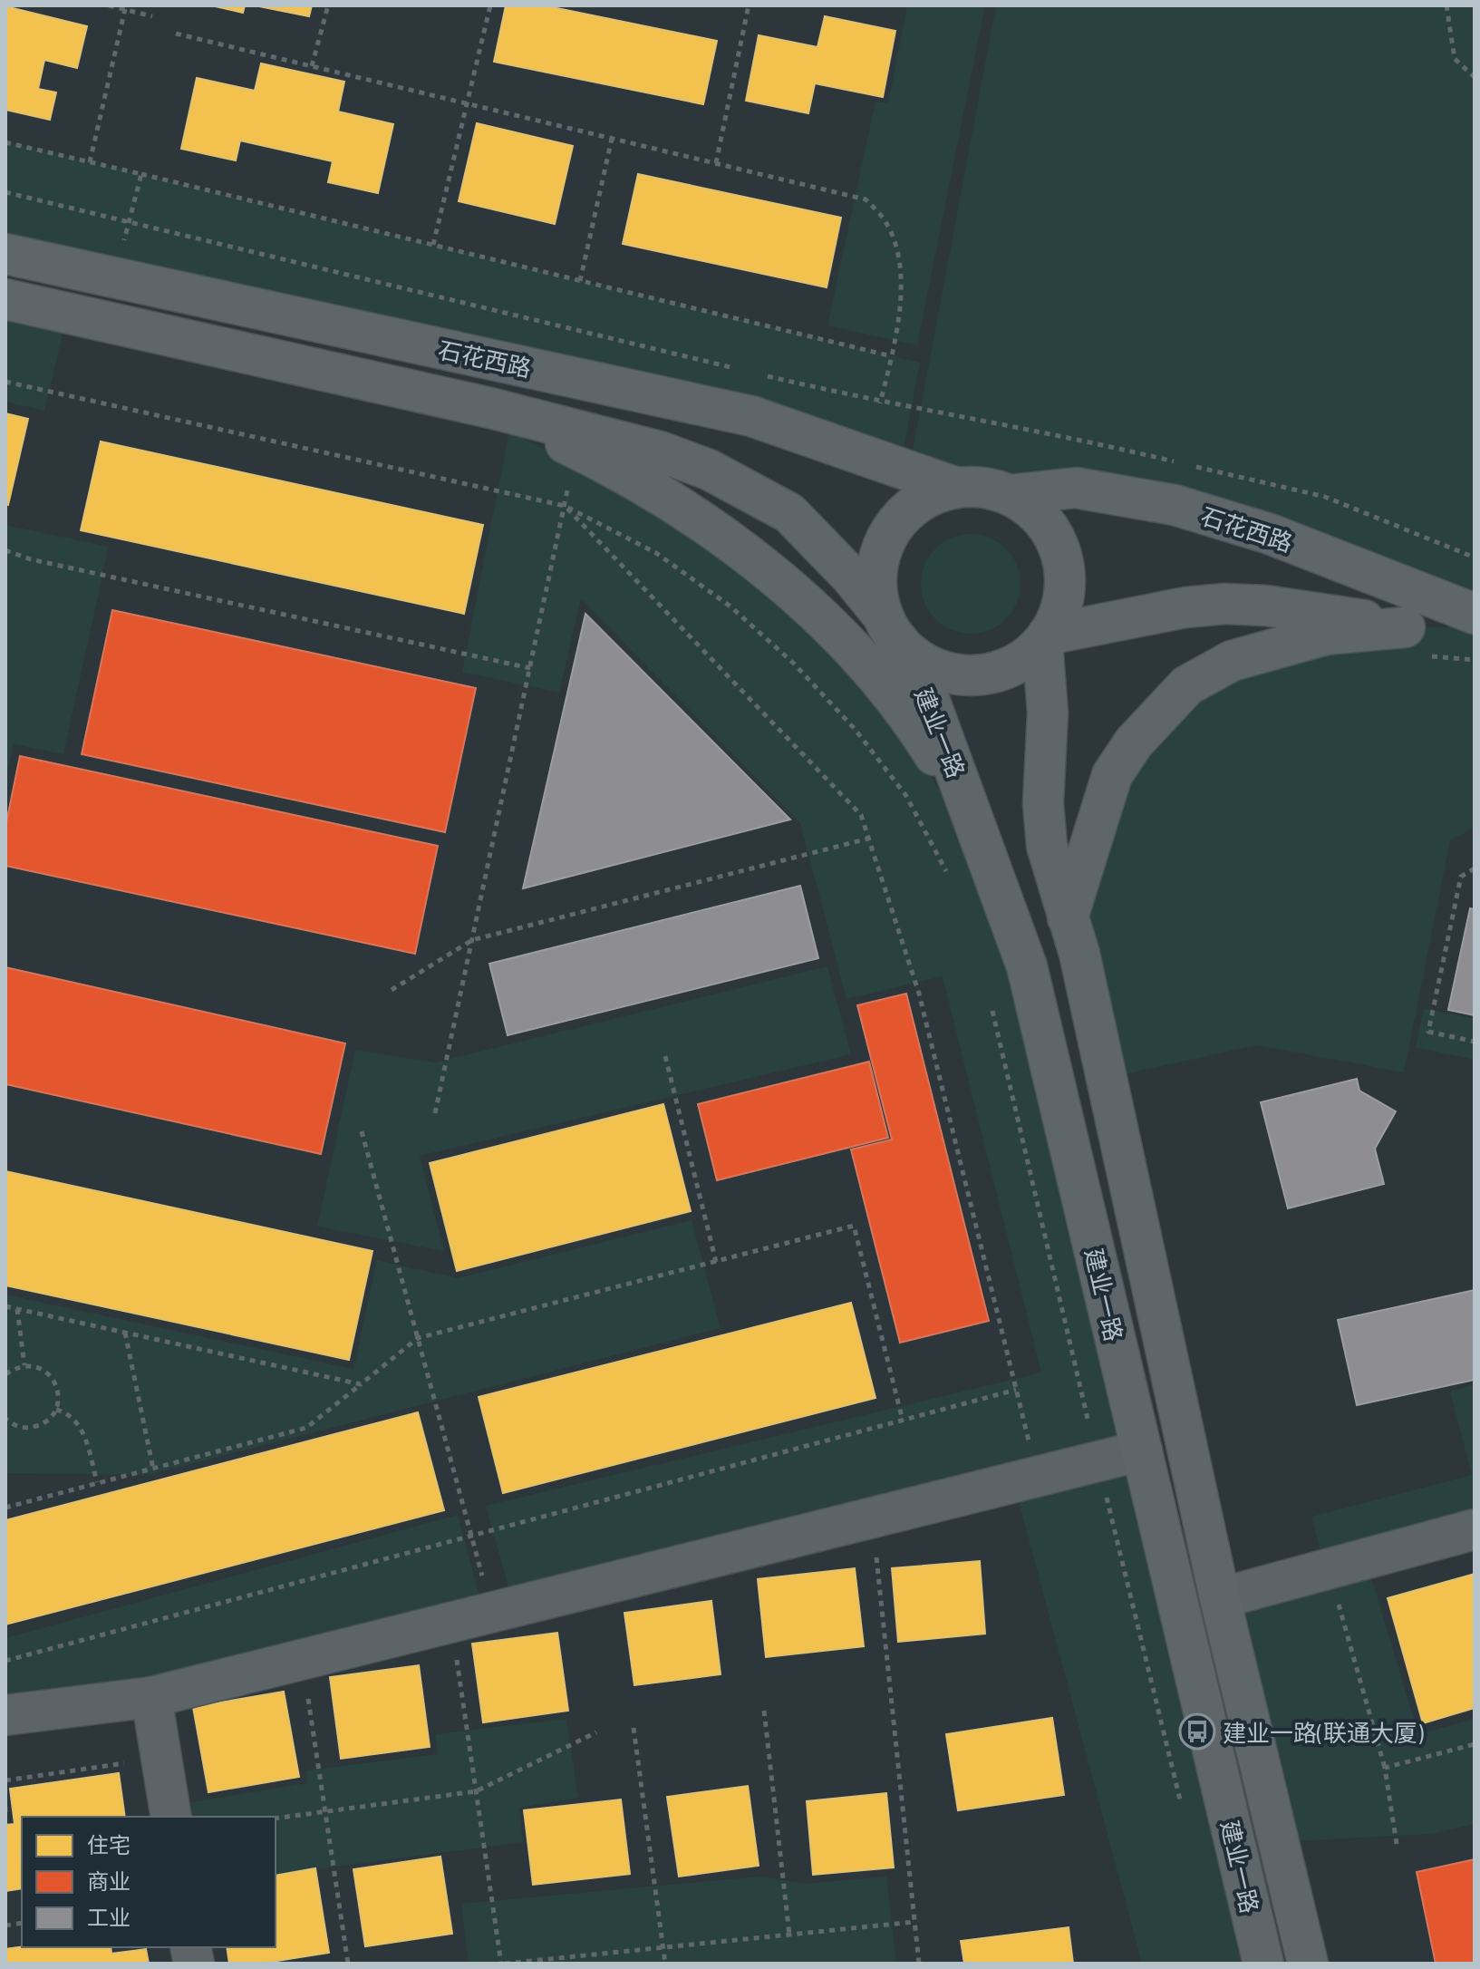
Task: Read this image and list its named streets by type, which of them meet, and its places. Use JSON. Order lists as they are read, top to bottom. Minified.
{"streets":{"main road":["石花西路","建业一路"]},"crossings":[["石花西路","建业一路"]],"places":{"bus stop":["建业一路(联通大厦)"]},"legend":["住宅","商业","工业"]}
